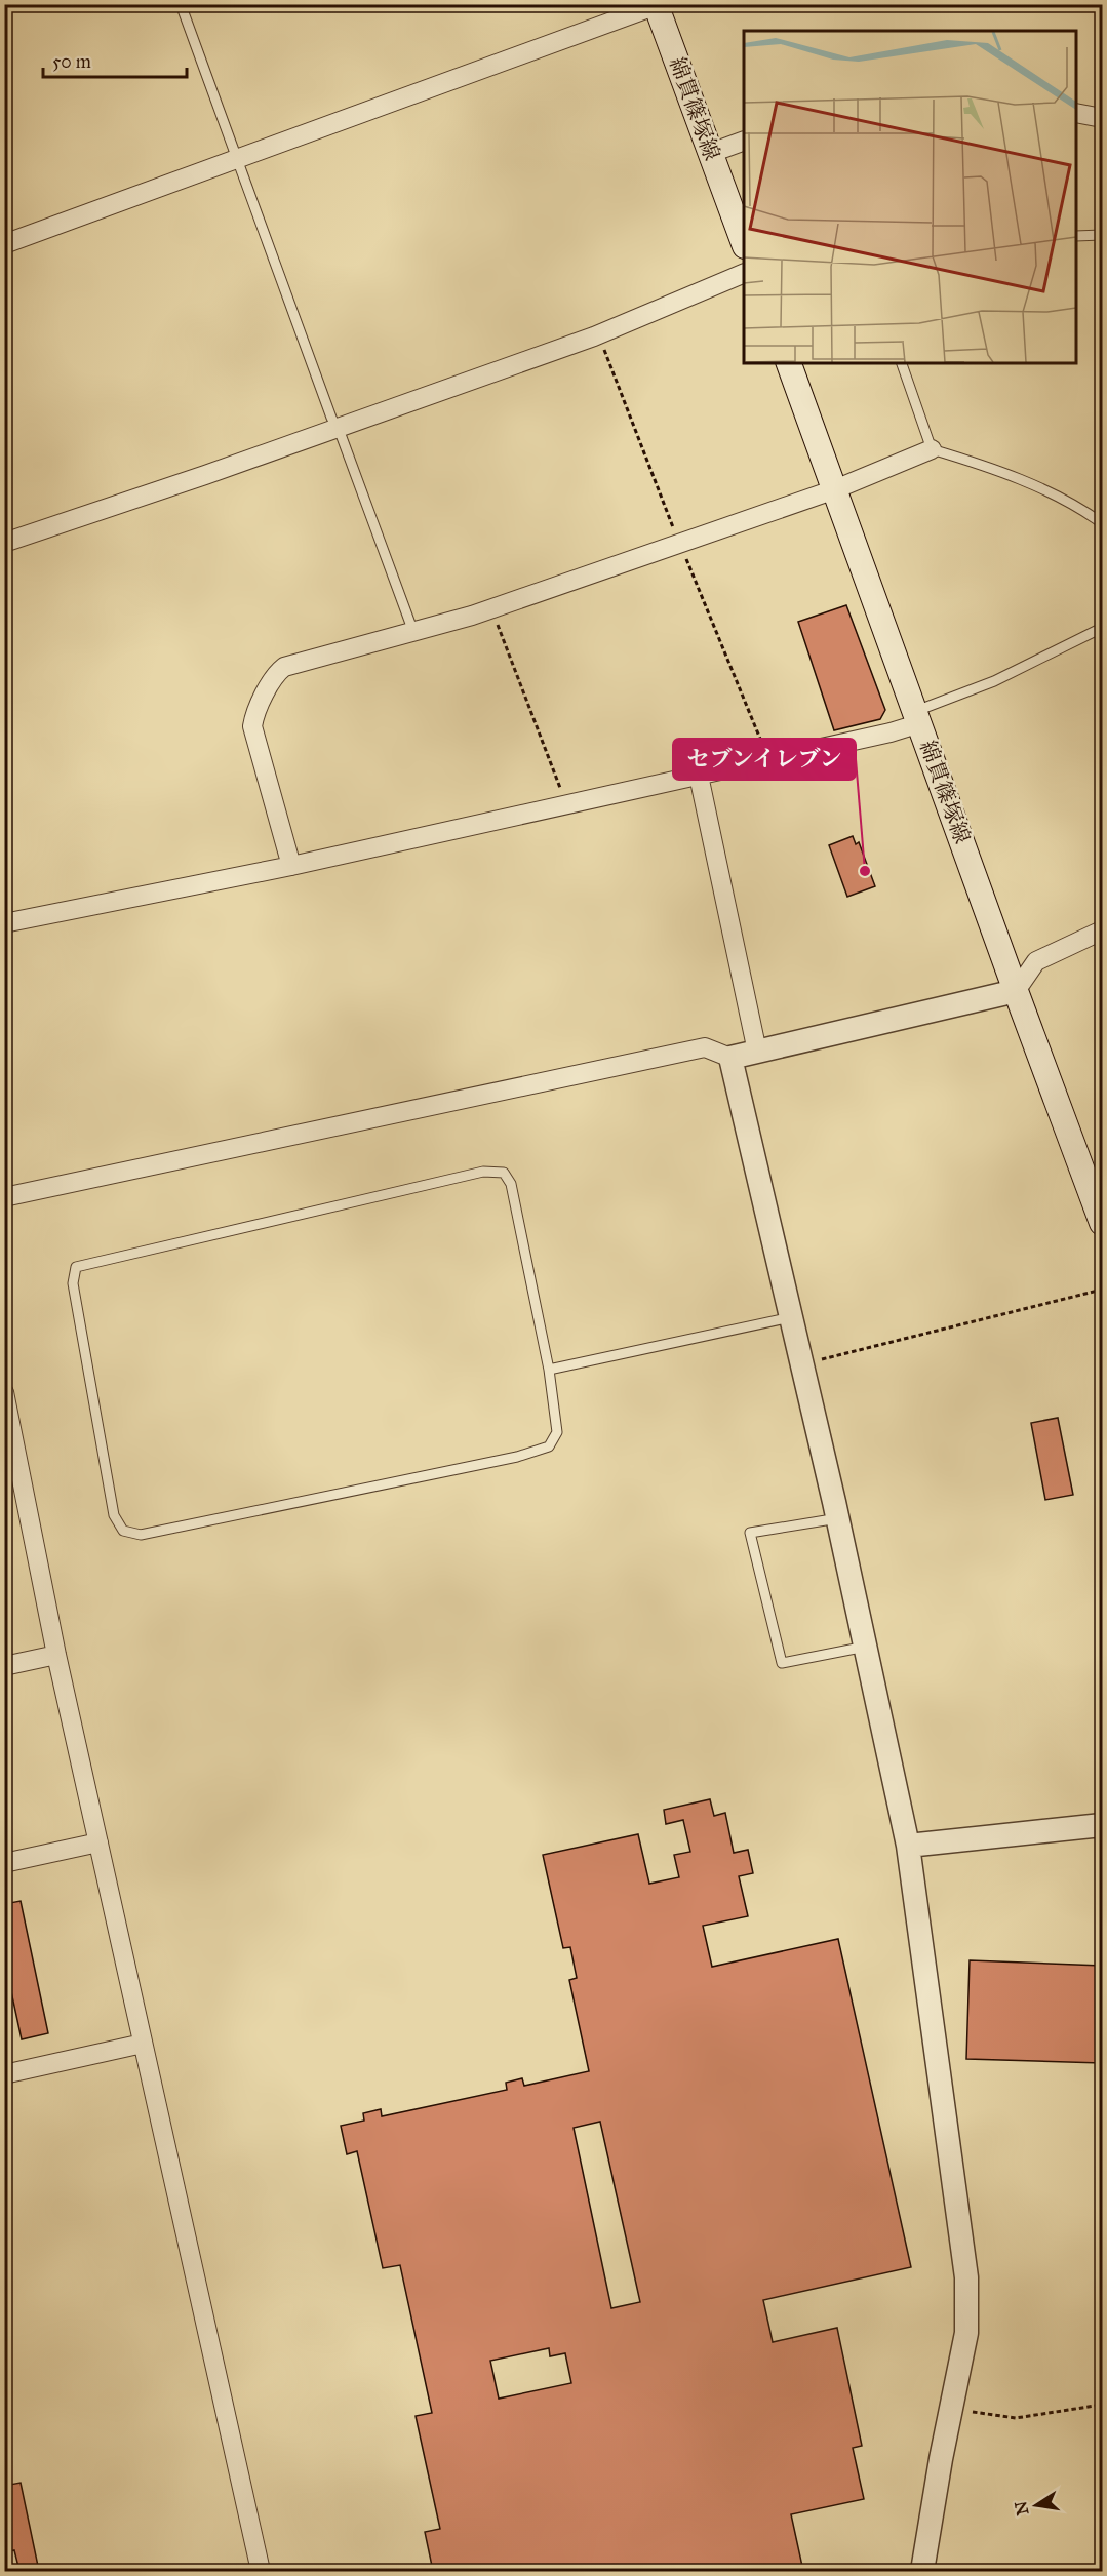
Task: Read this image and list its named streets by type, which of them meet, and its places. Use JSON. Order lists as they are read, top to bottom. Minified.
{"streets":{"main road":["綿貫篠塚線"]},"places":["セブンイレブン"],"scale_bar":"50 m","north":"left"}
